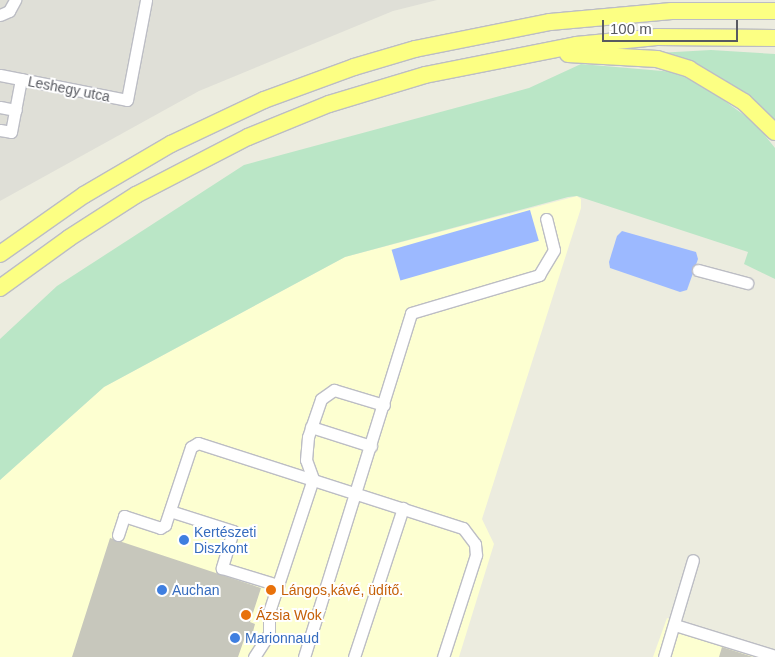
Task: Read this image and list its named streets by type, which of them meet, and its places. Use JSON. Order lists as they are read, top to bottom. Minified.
{"streets":{"street":["Leshegy utca"]},"places":["Kertészeti Diszkont","Auchan","Lángos,kávé, üdítő.","Ázsia Wok","Marionnaud"],"scale_bar":"100 m"}
